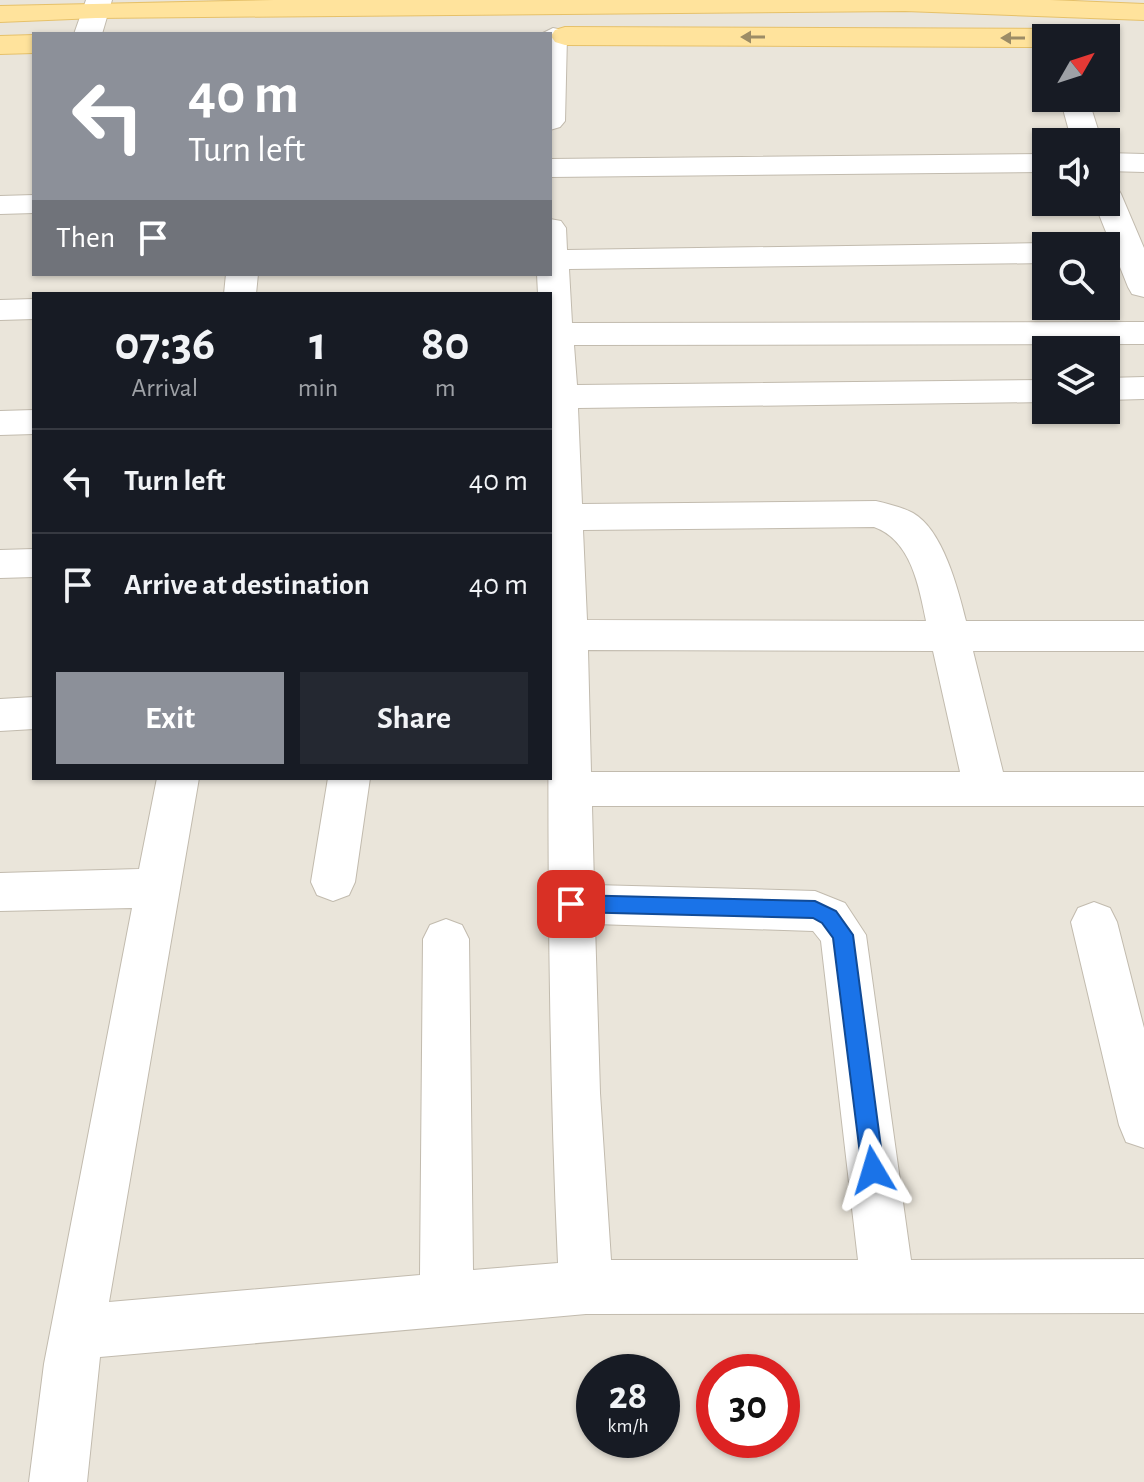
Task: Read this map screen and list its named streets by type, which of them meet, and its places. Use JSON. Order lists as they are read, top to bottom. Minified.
{"north":"top right","page":{"turn":["40 m","Turn left"],"then":"Then","eta":["07:36","Arrival","1","min","80","m"],"list":[{"name":"Turn left","value":"40 m"},{"name":"Arrive at destination","value":"40 m"}],"buttons":["Exit","Share"],"speed":"28 km/h","limit":"30"}}
